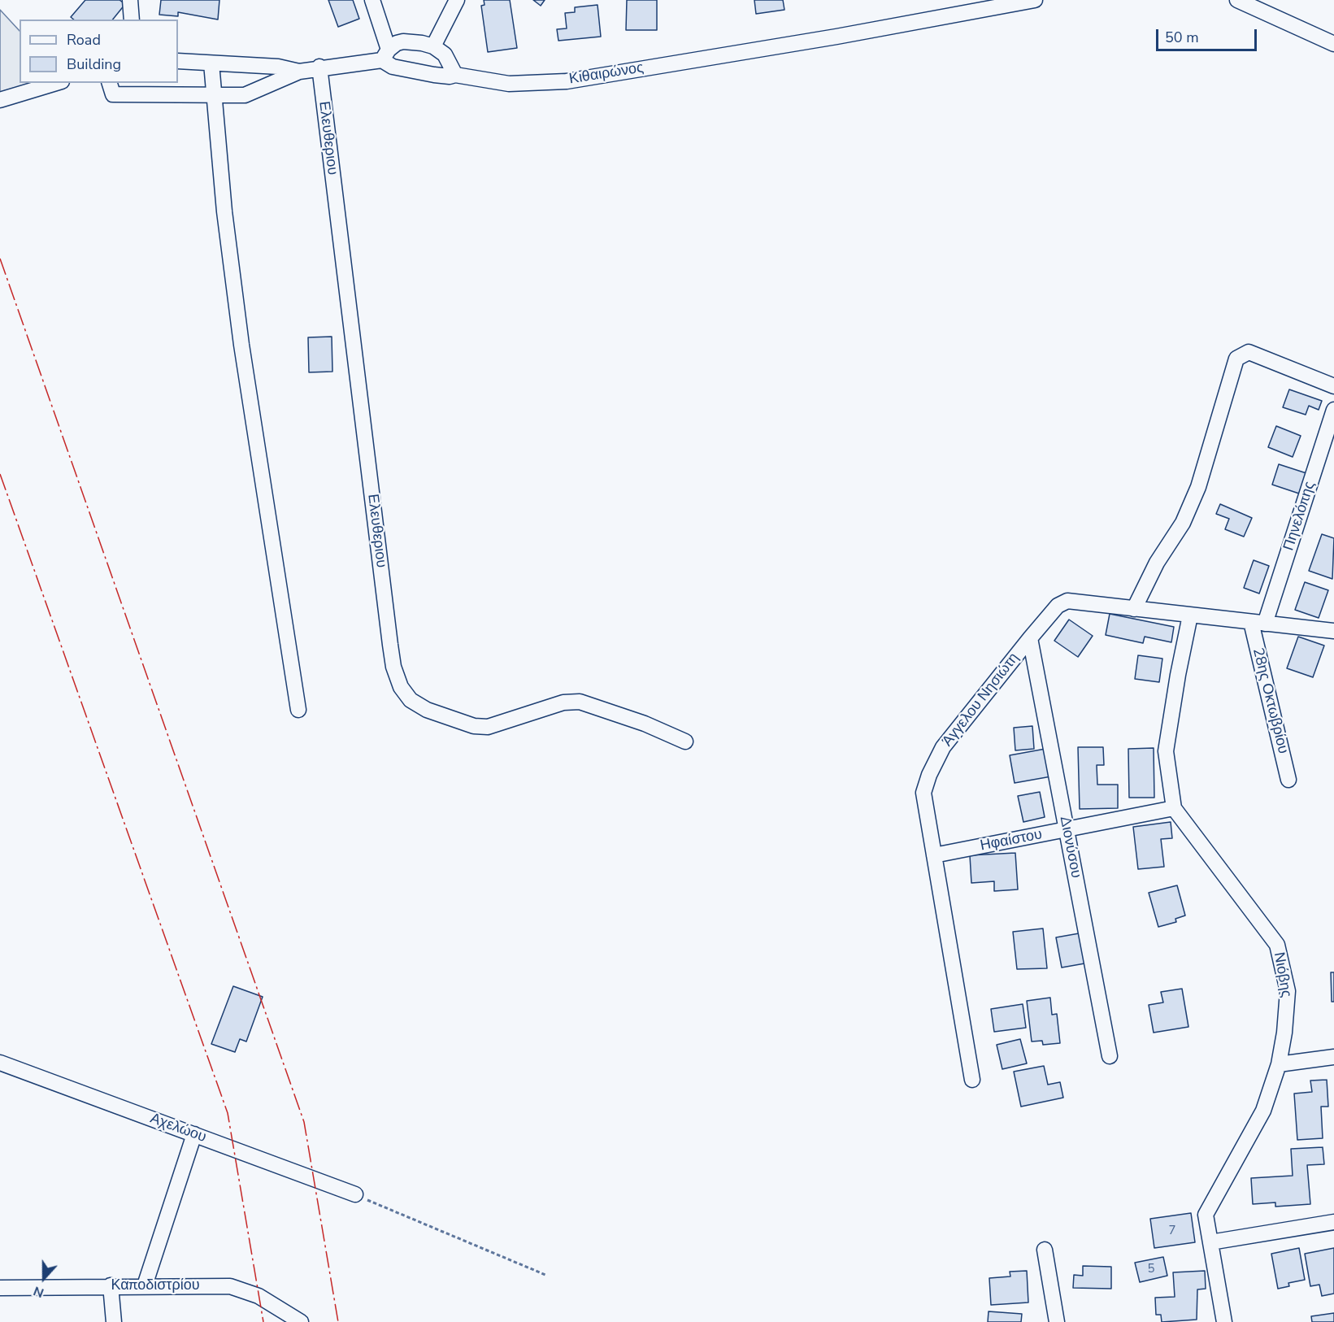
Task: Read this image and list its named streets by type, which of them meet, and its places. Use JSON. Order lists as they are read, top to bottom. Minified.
{"streets":{"street":["Κιθαιρώνος","Ελευθεριου","Πηνελόπης","Άγγελου Νησιώτη","28ης Οκτωβρίου","Ηφαίστου","Διονύσου","Νιόβης","Αχελώου","Καποδιστρίου"]},"crossings":[["Κιθαιρώνος","Ελευθεριου"],["Πηνελόπης","Άγγελου Νησιώτη"],["Πηνελόπης","28ης Οκτωβρίου"],["Άγγελου Νησιώτη","28ης Οκτωβρίου"],["Άγγελου Νησιώτη","Ηφαίστου"],["Άγγελου Νησιώτη","Διονύσου"],["Άγγελου Νησιώτη","Νιόβης"],["Ηφαίστου","Διονύσου"],["Ηφαίστου","Νιόβης"]],"house_numbers":["7","5"],"legend":["Road","Building"],"scale_bar":"50 m","north":"bottom"}
